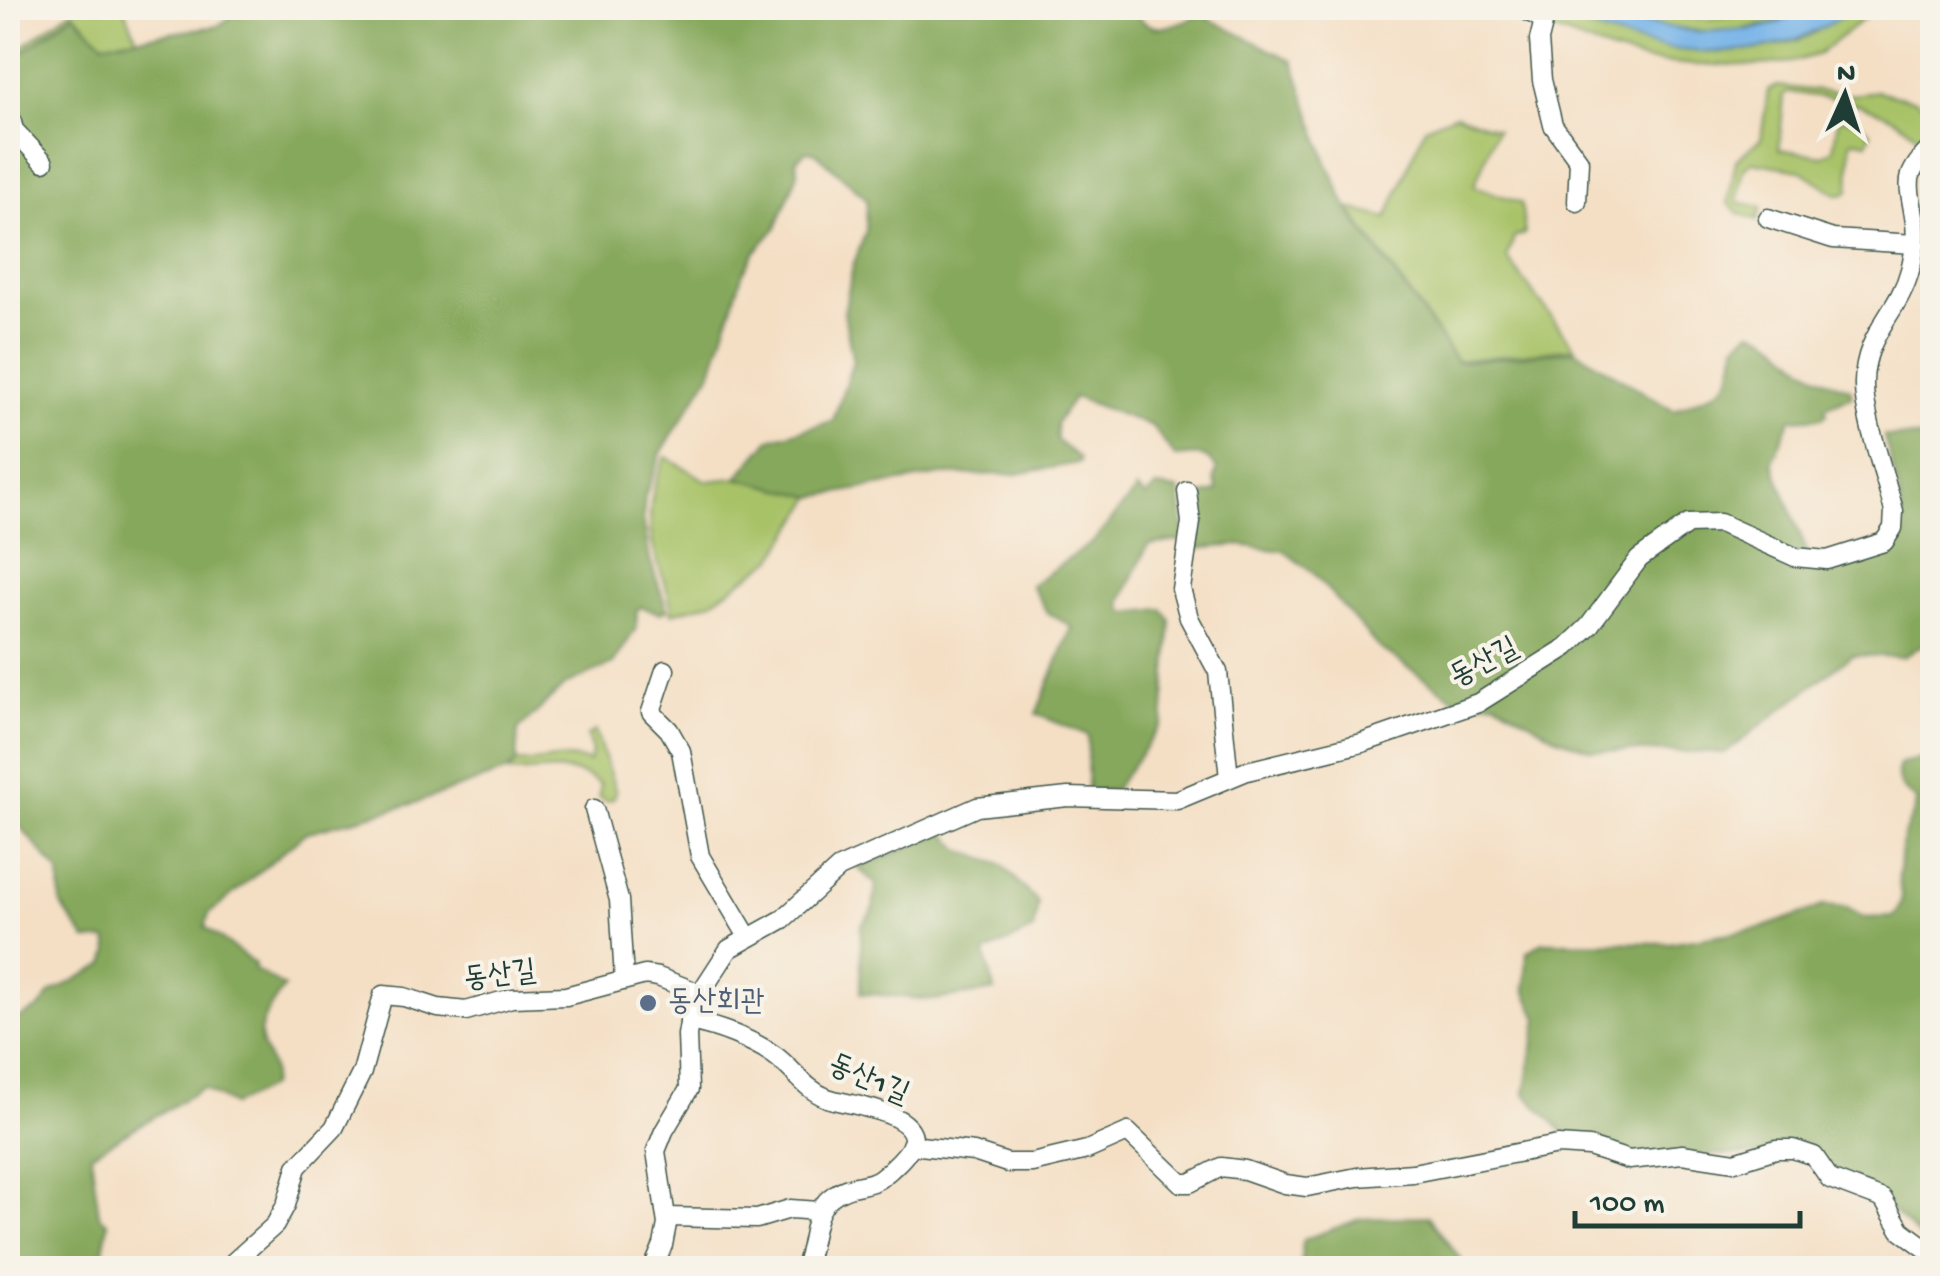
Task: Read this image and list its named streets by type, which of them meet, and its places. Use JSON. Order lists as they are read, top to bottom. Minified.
{"streets":{"street":["동산길","동산1길"]},"crossings":[["동산길","동산1길"]],"places":["동산회관"],"scale_bar":"100 m","north":"top"}
